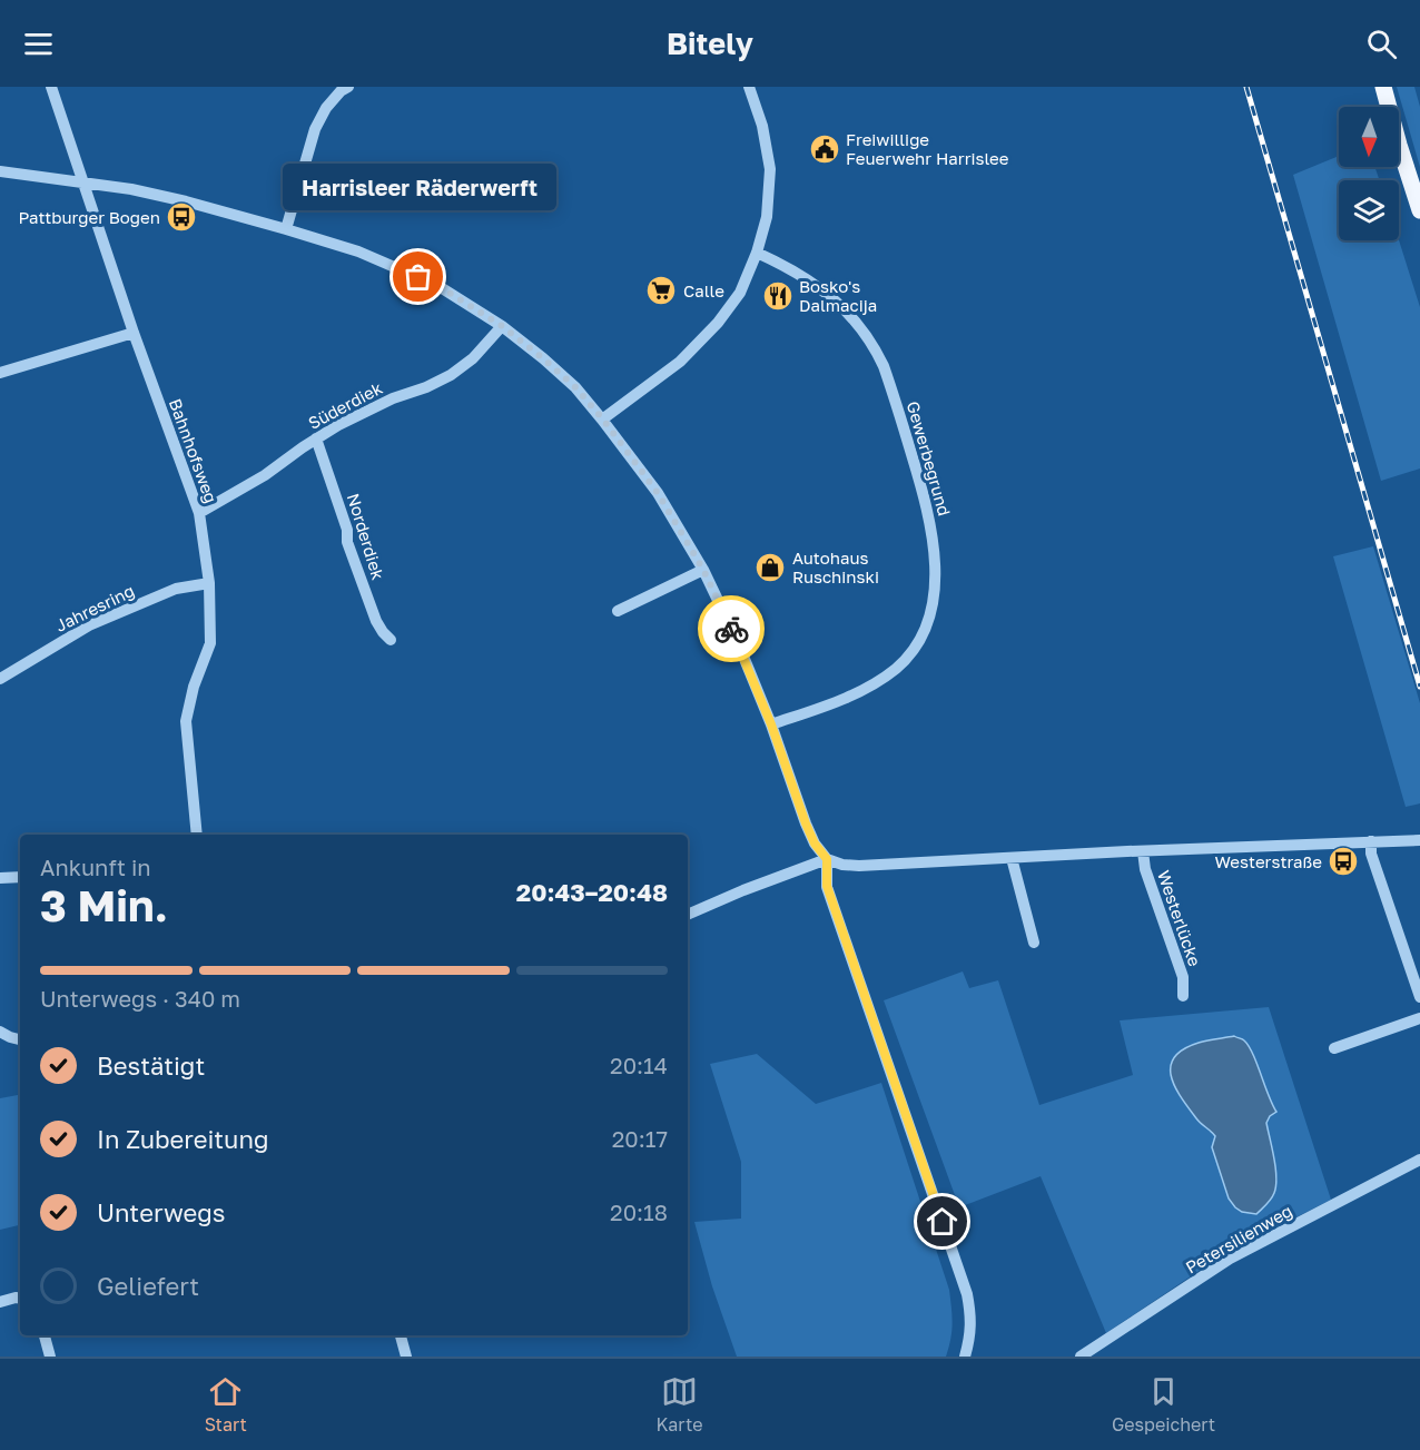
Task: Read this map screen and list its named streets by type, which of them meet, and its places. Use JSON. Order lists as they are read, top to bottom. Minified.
{"streets":{"street":["Süderdiek","Bahnhofsweg","Gewerbegrund","Norderdiek","Jahresring","Westerlücke","Petersilienweg"]},"crossings":[["Süderdiek","Bahnhofsweg"],["Süderdiek","Norderdiek"],["Bahnhofsweg","Jahresring"]],"places":{"public building":["Freiwillige Feuerwehr Harrislee"],"bus stop":["Pattburger Bogen","Westerstraße"],"other":["Harrisleer Räderwerft"],"supermarket":["Calle"],"restaurant":["Bosko's Dalmacija"],"shop":["Autohaus Ruschinski"]},"north":"bottom","page":{"header":"Bitely","bubble":"Harrisleer Räderwerft","heading":["3 Min.","Ankunft in","20:43–20:48"],"bar":"Unterwegs · 340 m","list":[["Bestätigt","20:14"],["In Zubereitung","20:17"],["Unterwegs","20:18"],"Geliefert"],"tabs":["Start","Karte","Gespeichert"]}}
